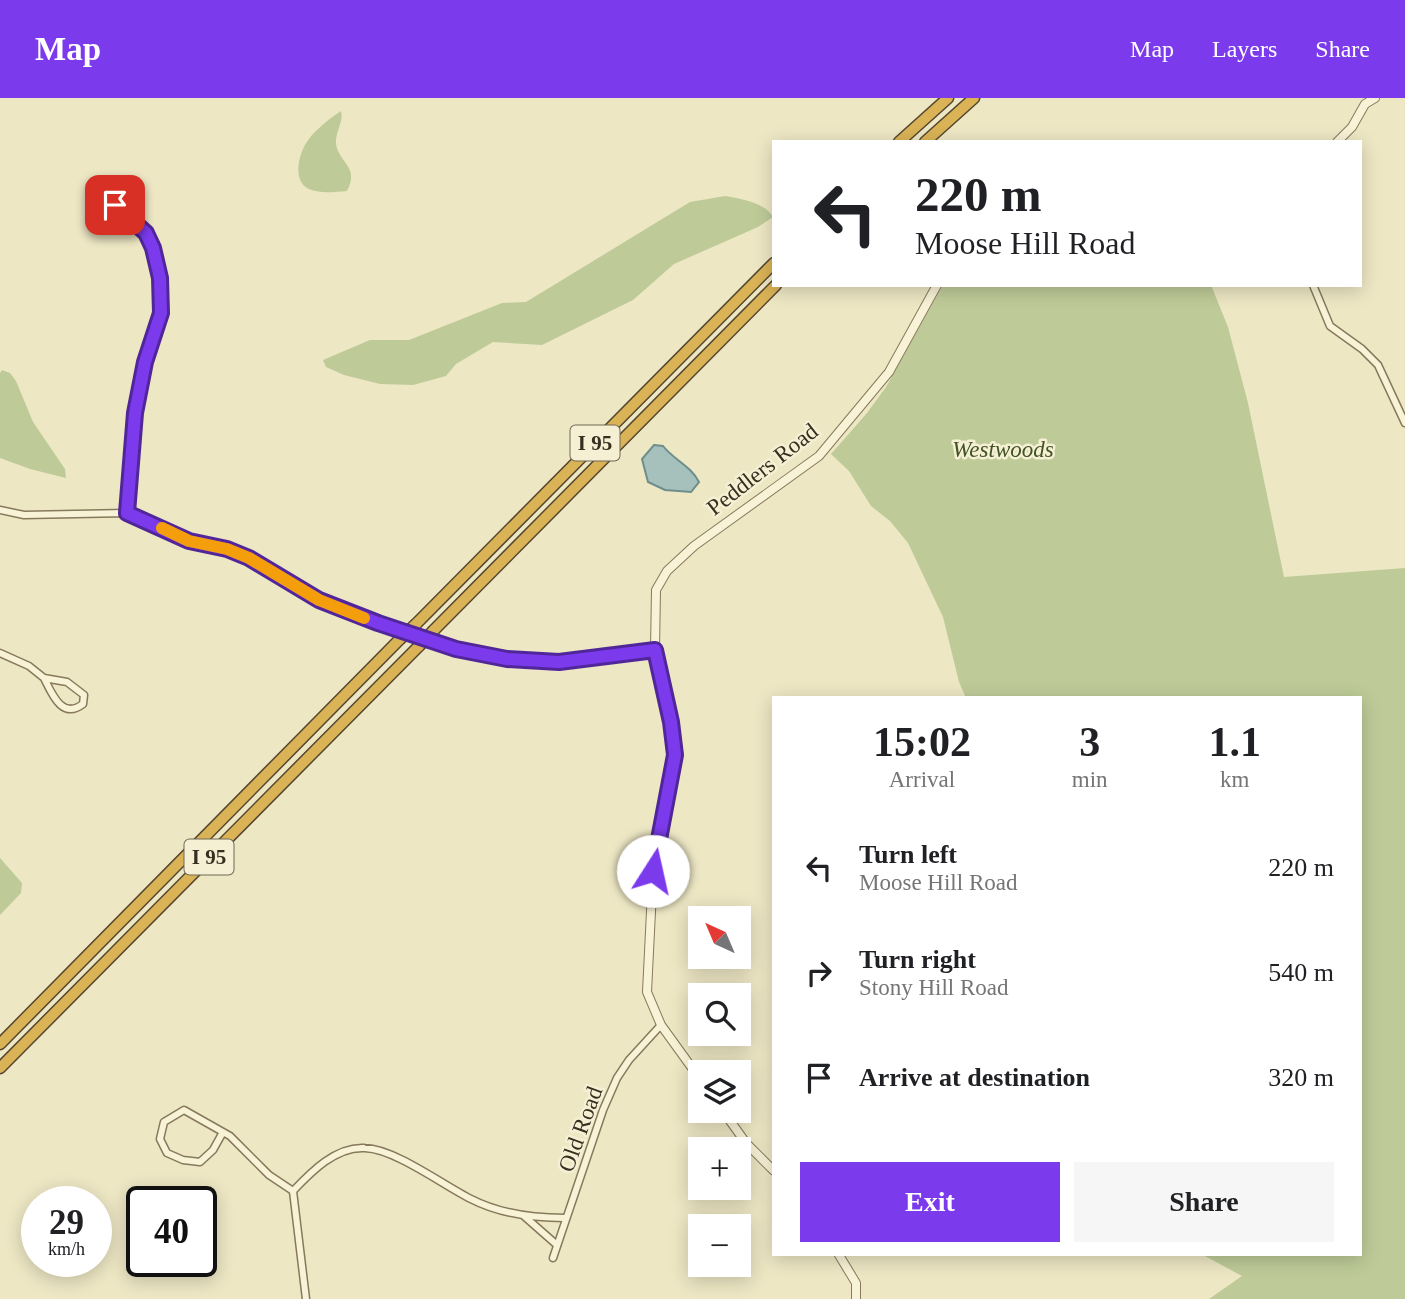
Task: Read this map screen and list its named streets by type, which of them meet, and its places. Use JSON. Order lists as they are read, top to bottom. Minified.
{"streets":{"highway":["I 95"],"street":["Peddlers Road","Old Road"]},"crossings":[["Peddlers Road","Old Road"]],"parks":["Westwoods"],"north":"top left","page":{"header":"Map","nav":["Map","Layers","Share"],"turn":["220 m","Moose Hill Road"],"eta":["15:02","Arrival","3","min","1.1","km"],"list":[{"name":"Turn left","note":"Moose Hill Road","value":"220 m"},{"name":"Turn right","note":"Stony Hill Road","value":"540 m"},{"name":"Arrive at destination","value":"320 m"}],"map_buttons":["+","−"],"buttons":["Exit","Share"],"speed":"29 km/h","limit":"40"}}
